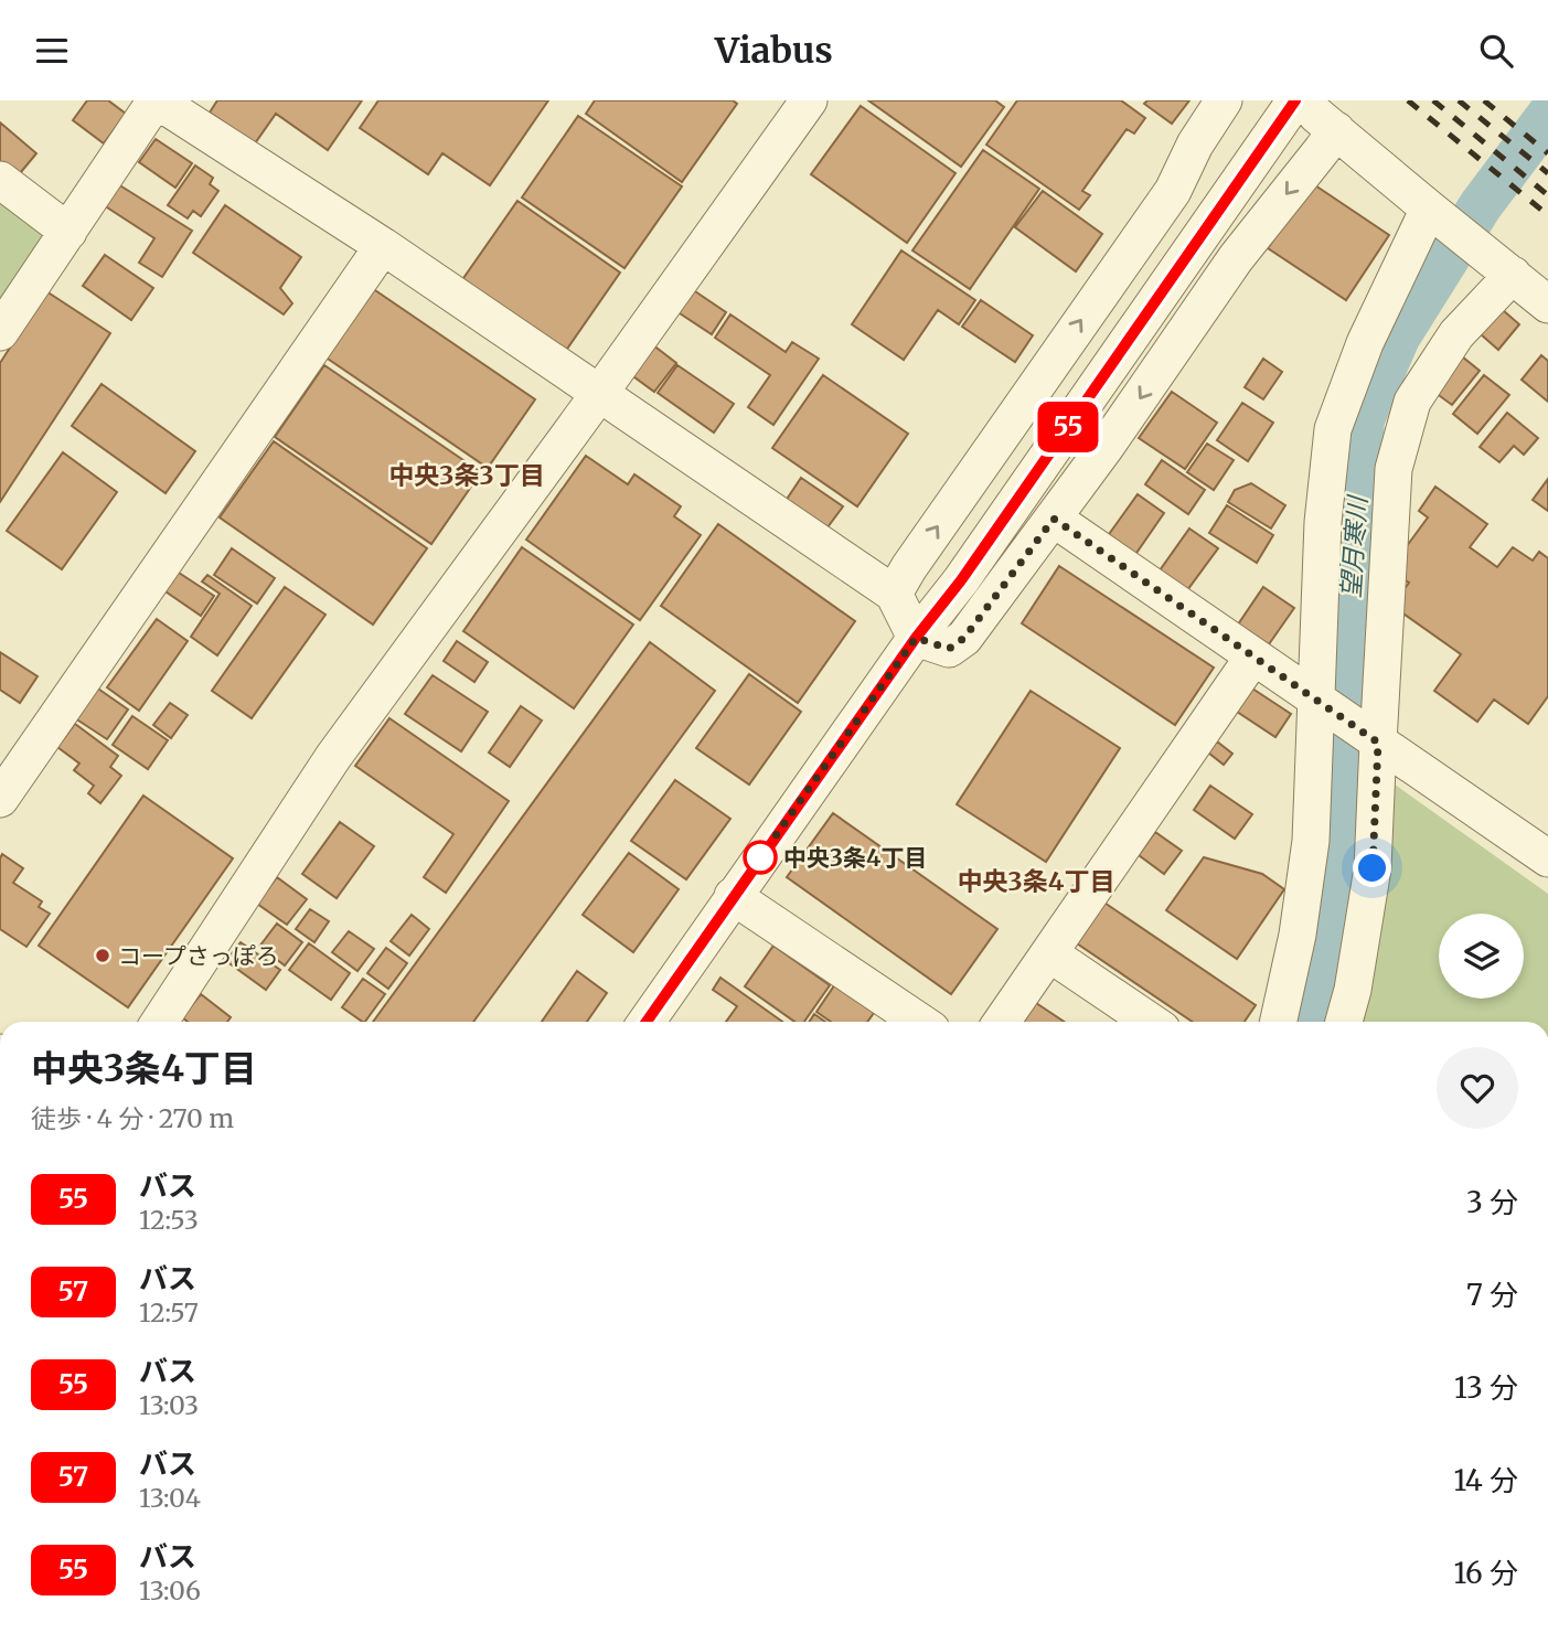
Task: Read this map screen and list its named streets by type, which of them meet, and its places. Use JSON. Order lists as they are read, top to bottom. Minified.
{"districts":["中央3条3丁目","中央3条4丁目"],"water":["望月寒川"],"places":["中央3条4丁目","コープさっぽろ"],"lines":["bus line 55"],"page":{"header":"Viabus","on_map":"55","heading":["中央3条4丁目","徒歩 · 4 分 · 270 m"],"list":[{"mark":"55","name":"バス","note":"12:53","value":"3 分"},{"mark":"57","name":"バス","note":"12:57","value":"7 分"},{"mark":"55","name":"バス","note":"13:03","value":"13 分"},{"mark":"57","name":"バス","note":"13:04","value":"14 分"},{"mark":"55","name":"バス","note":"13:06","value":"16 分"}]}}
